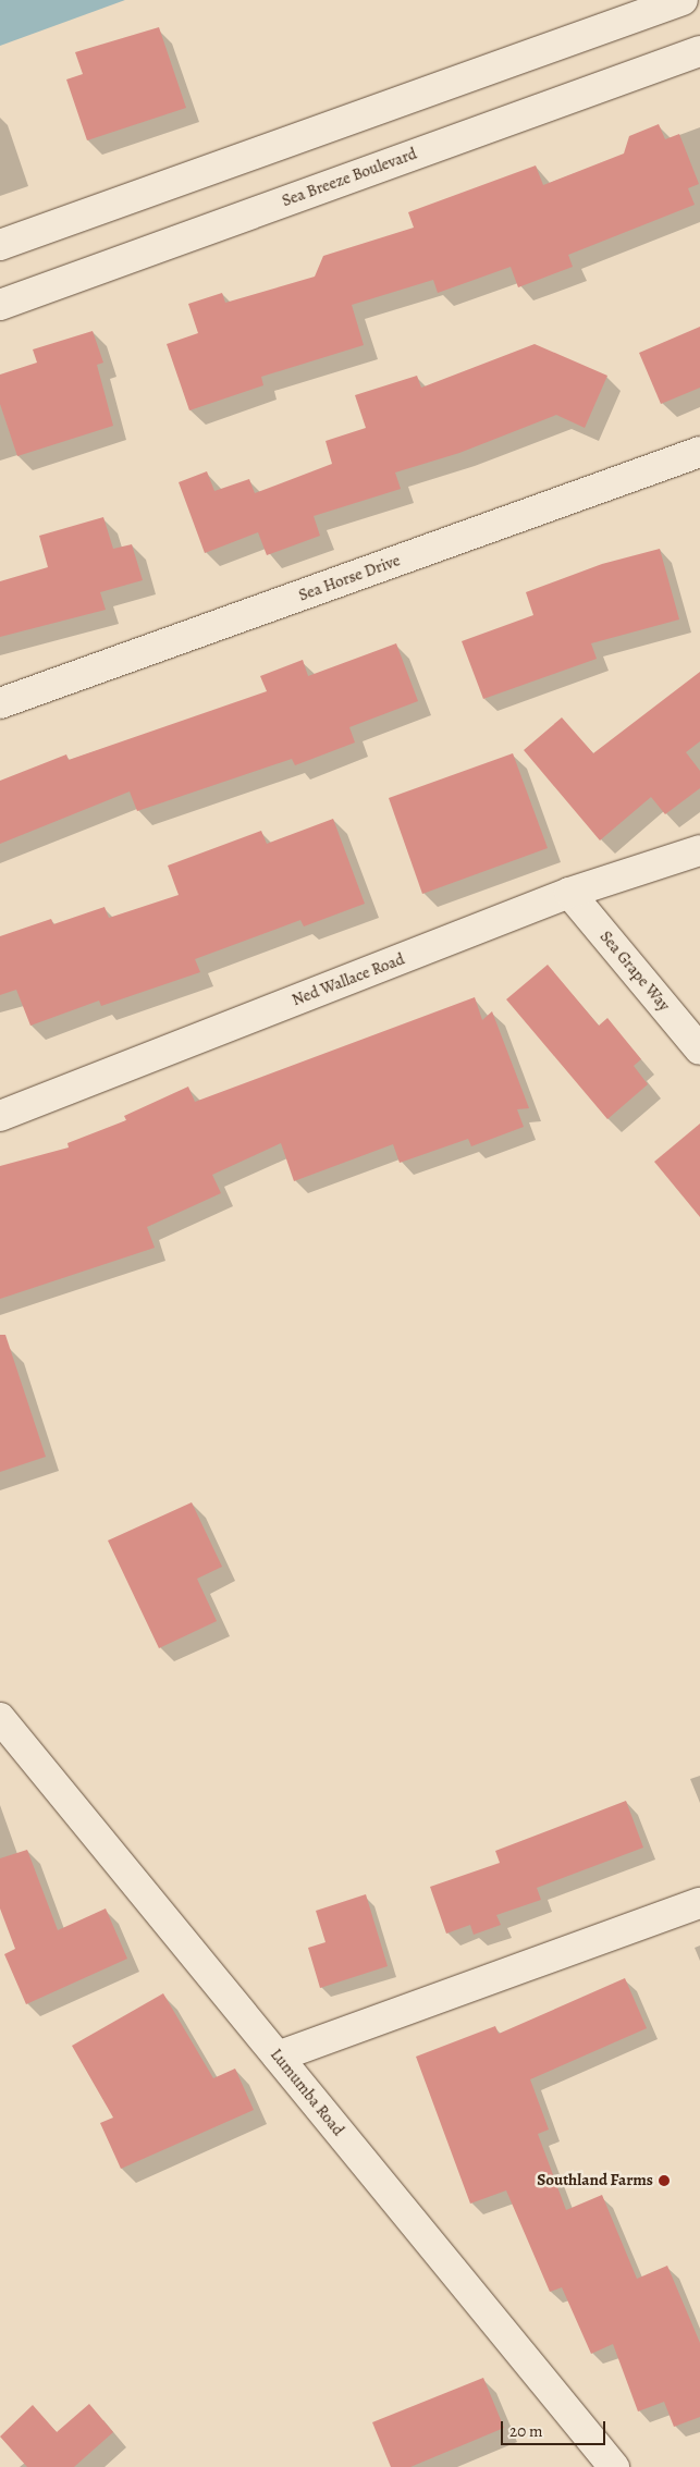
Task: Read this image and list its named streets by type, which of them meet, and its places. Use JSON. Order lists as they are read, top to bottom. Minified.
{"streets":{"street":["Sea Breeze Boulevard","Sea Horse Drive","Sea Grape Way","Ned Wallace Road","Lumumba Road"]},"crossings":[["Sea Grape Way","Ned Wallace Road"]],"places":["Southland Farms"],"scale_bar":"20 m"}
